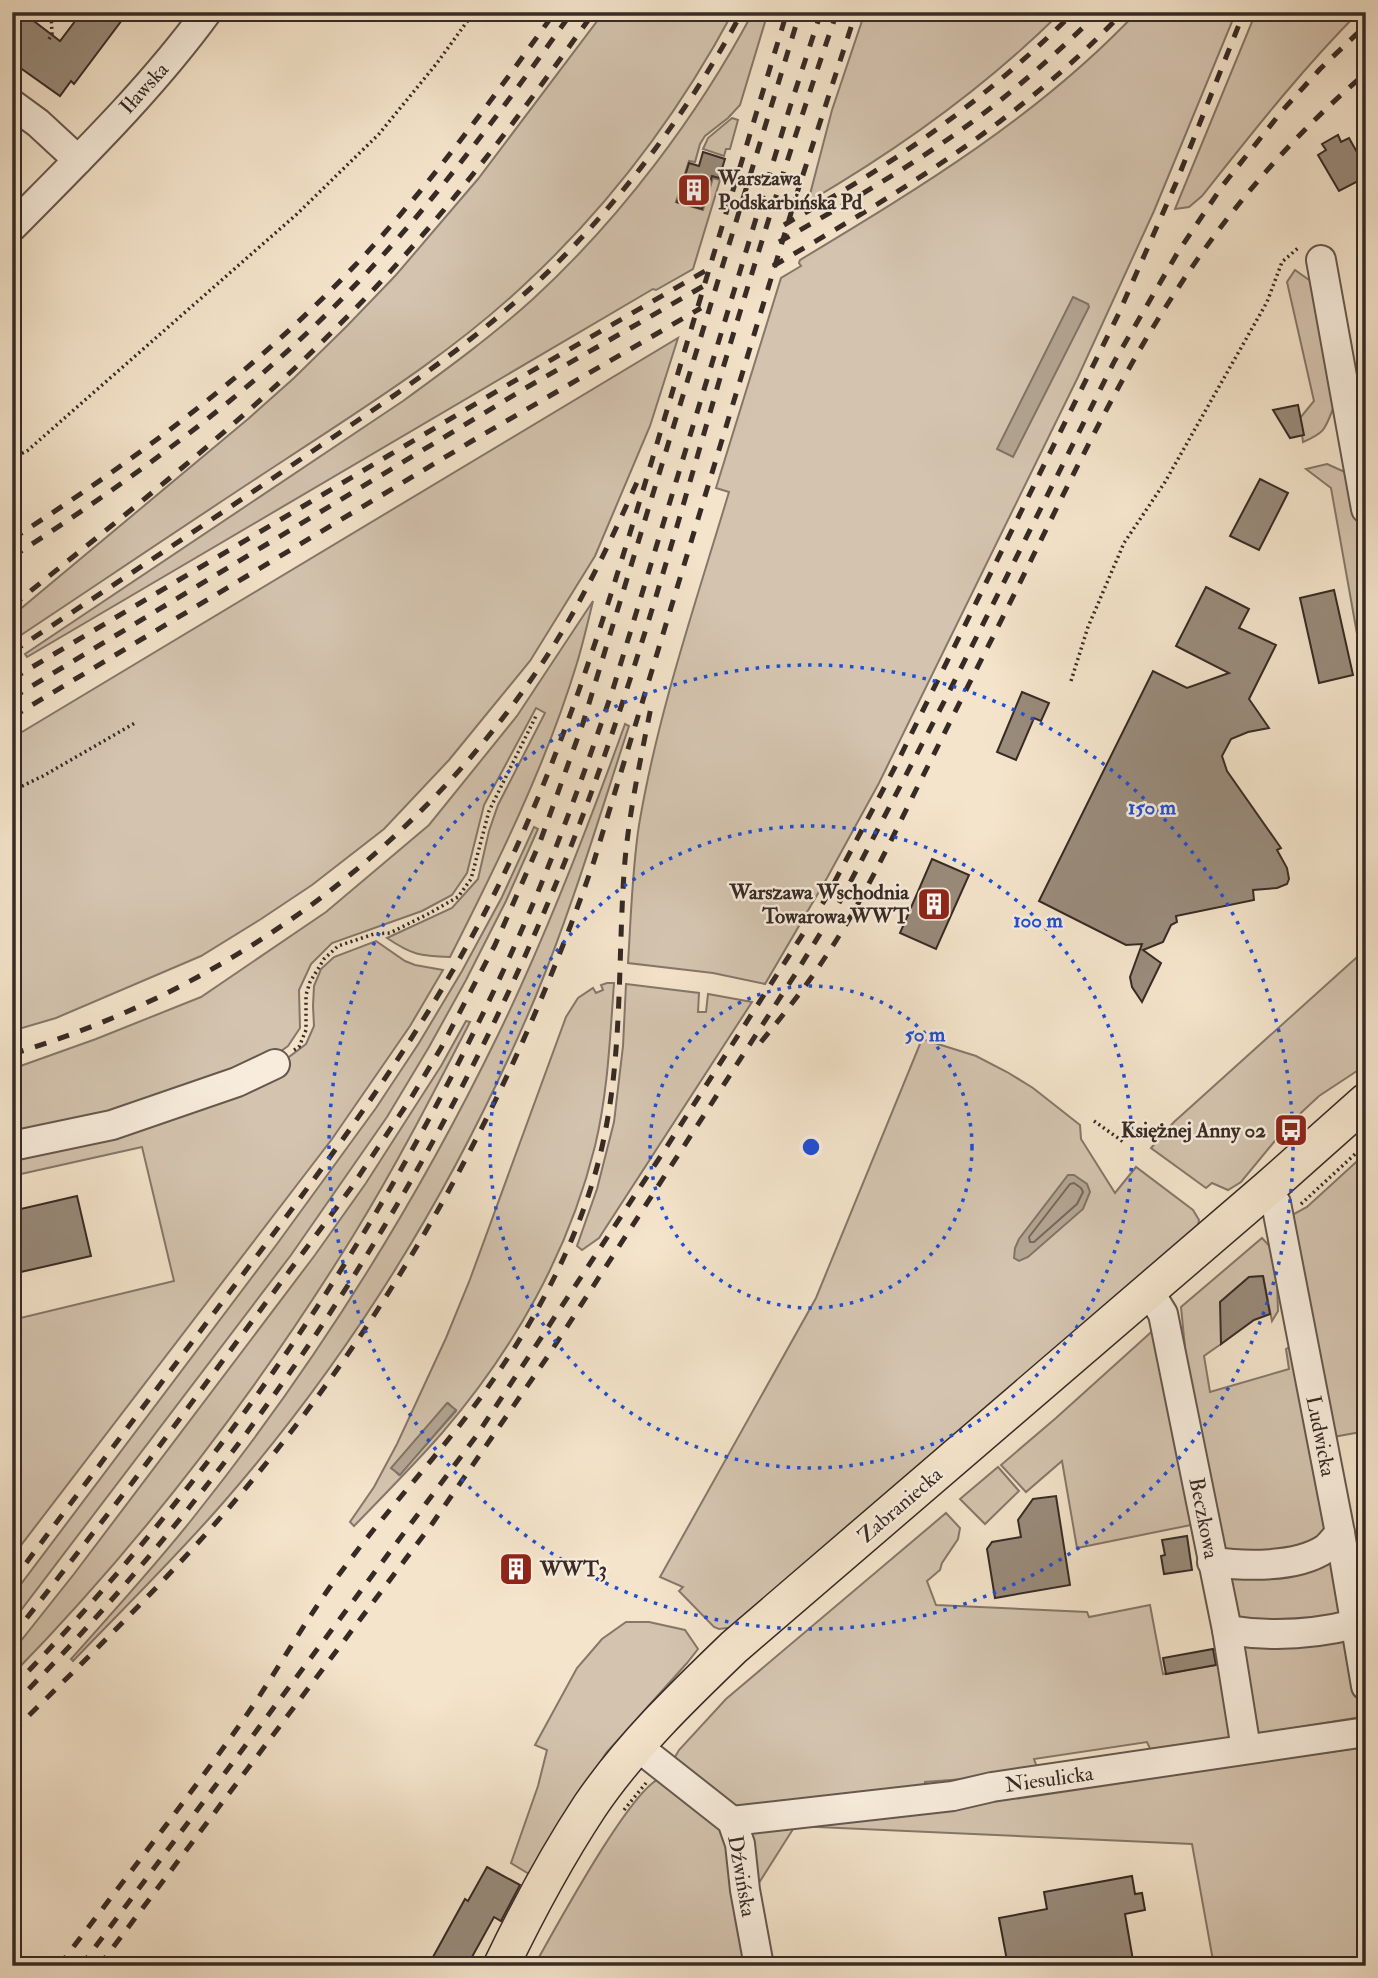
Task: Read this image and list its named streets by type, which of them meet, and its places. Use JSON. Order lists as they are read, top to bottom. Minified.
{"streets":{"main road":["Zabraniecka"],"street":["Iławska","Ludwicka","Beczkowa","Niesulicka","Dźwińska"]},"crossings":[["Ludwicka","Zabraniecka"],["Zabraniecka","Beczkowa"],["Zabraniecka","Dźwińska"],["Beczkowa","Niesulicka"],["Niesulicka","Dźwińska"]],"places":{"building":["Warszawa Podskarbińska Pd","Warszawa Wschodnia Towarowa WWT","WWT3"],"bus stop":["Księżnej Anny 02"]},"rings":["150 m","100 m","50 m"]}
